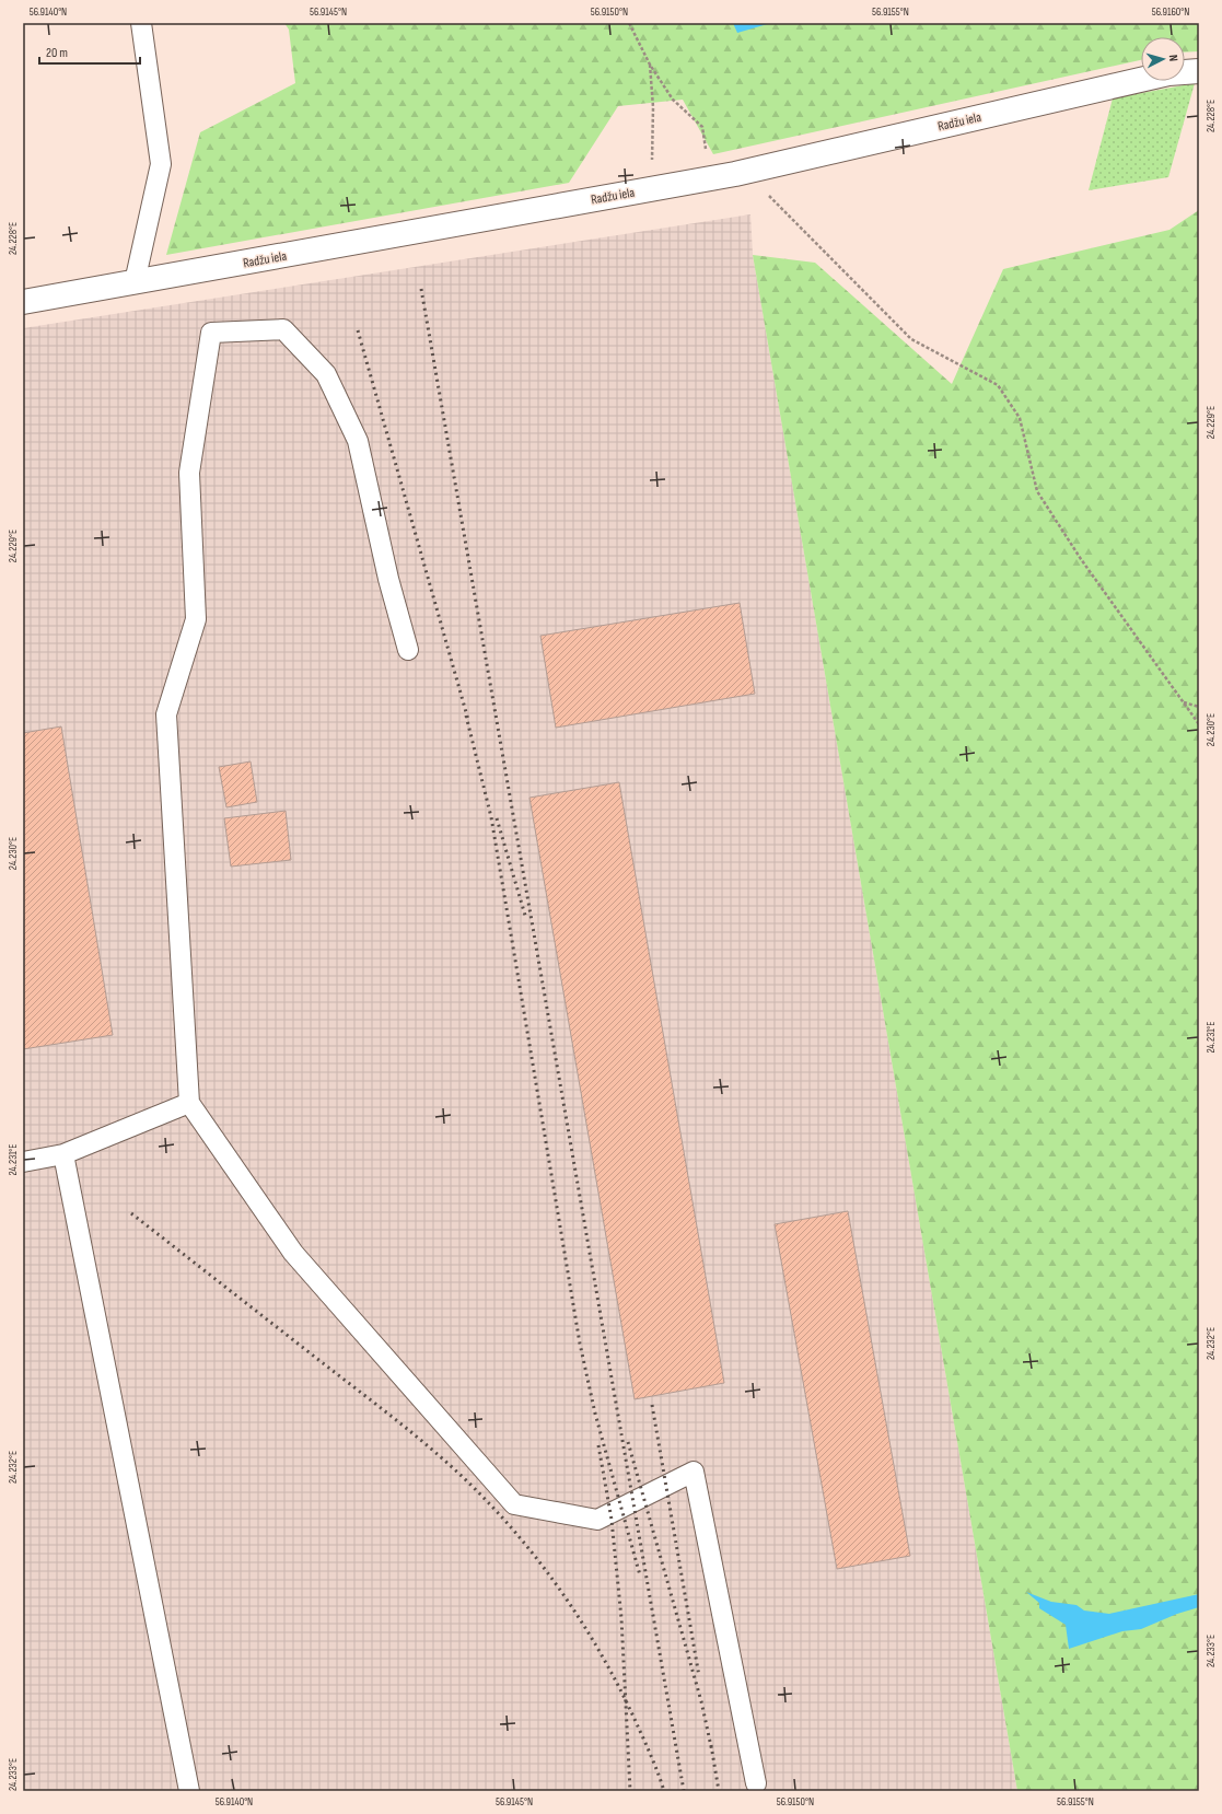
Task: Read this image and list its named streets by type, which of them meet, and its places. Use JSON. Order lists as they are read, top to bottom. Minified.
{"streets":{"street":["Radžu iela"]},"scale_bar":"20 m","north":"right","coordinates":["56.9140°N","56.9145°N","56.9150°N","56.9155°N","56.9160°N","24.228°E","24.229°E","24.230°E","24.231°E","24.232°E","24.233°E"]}
